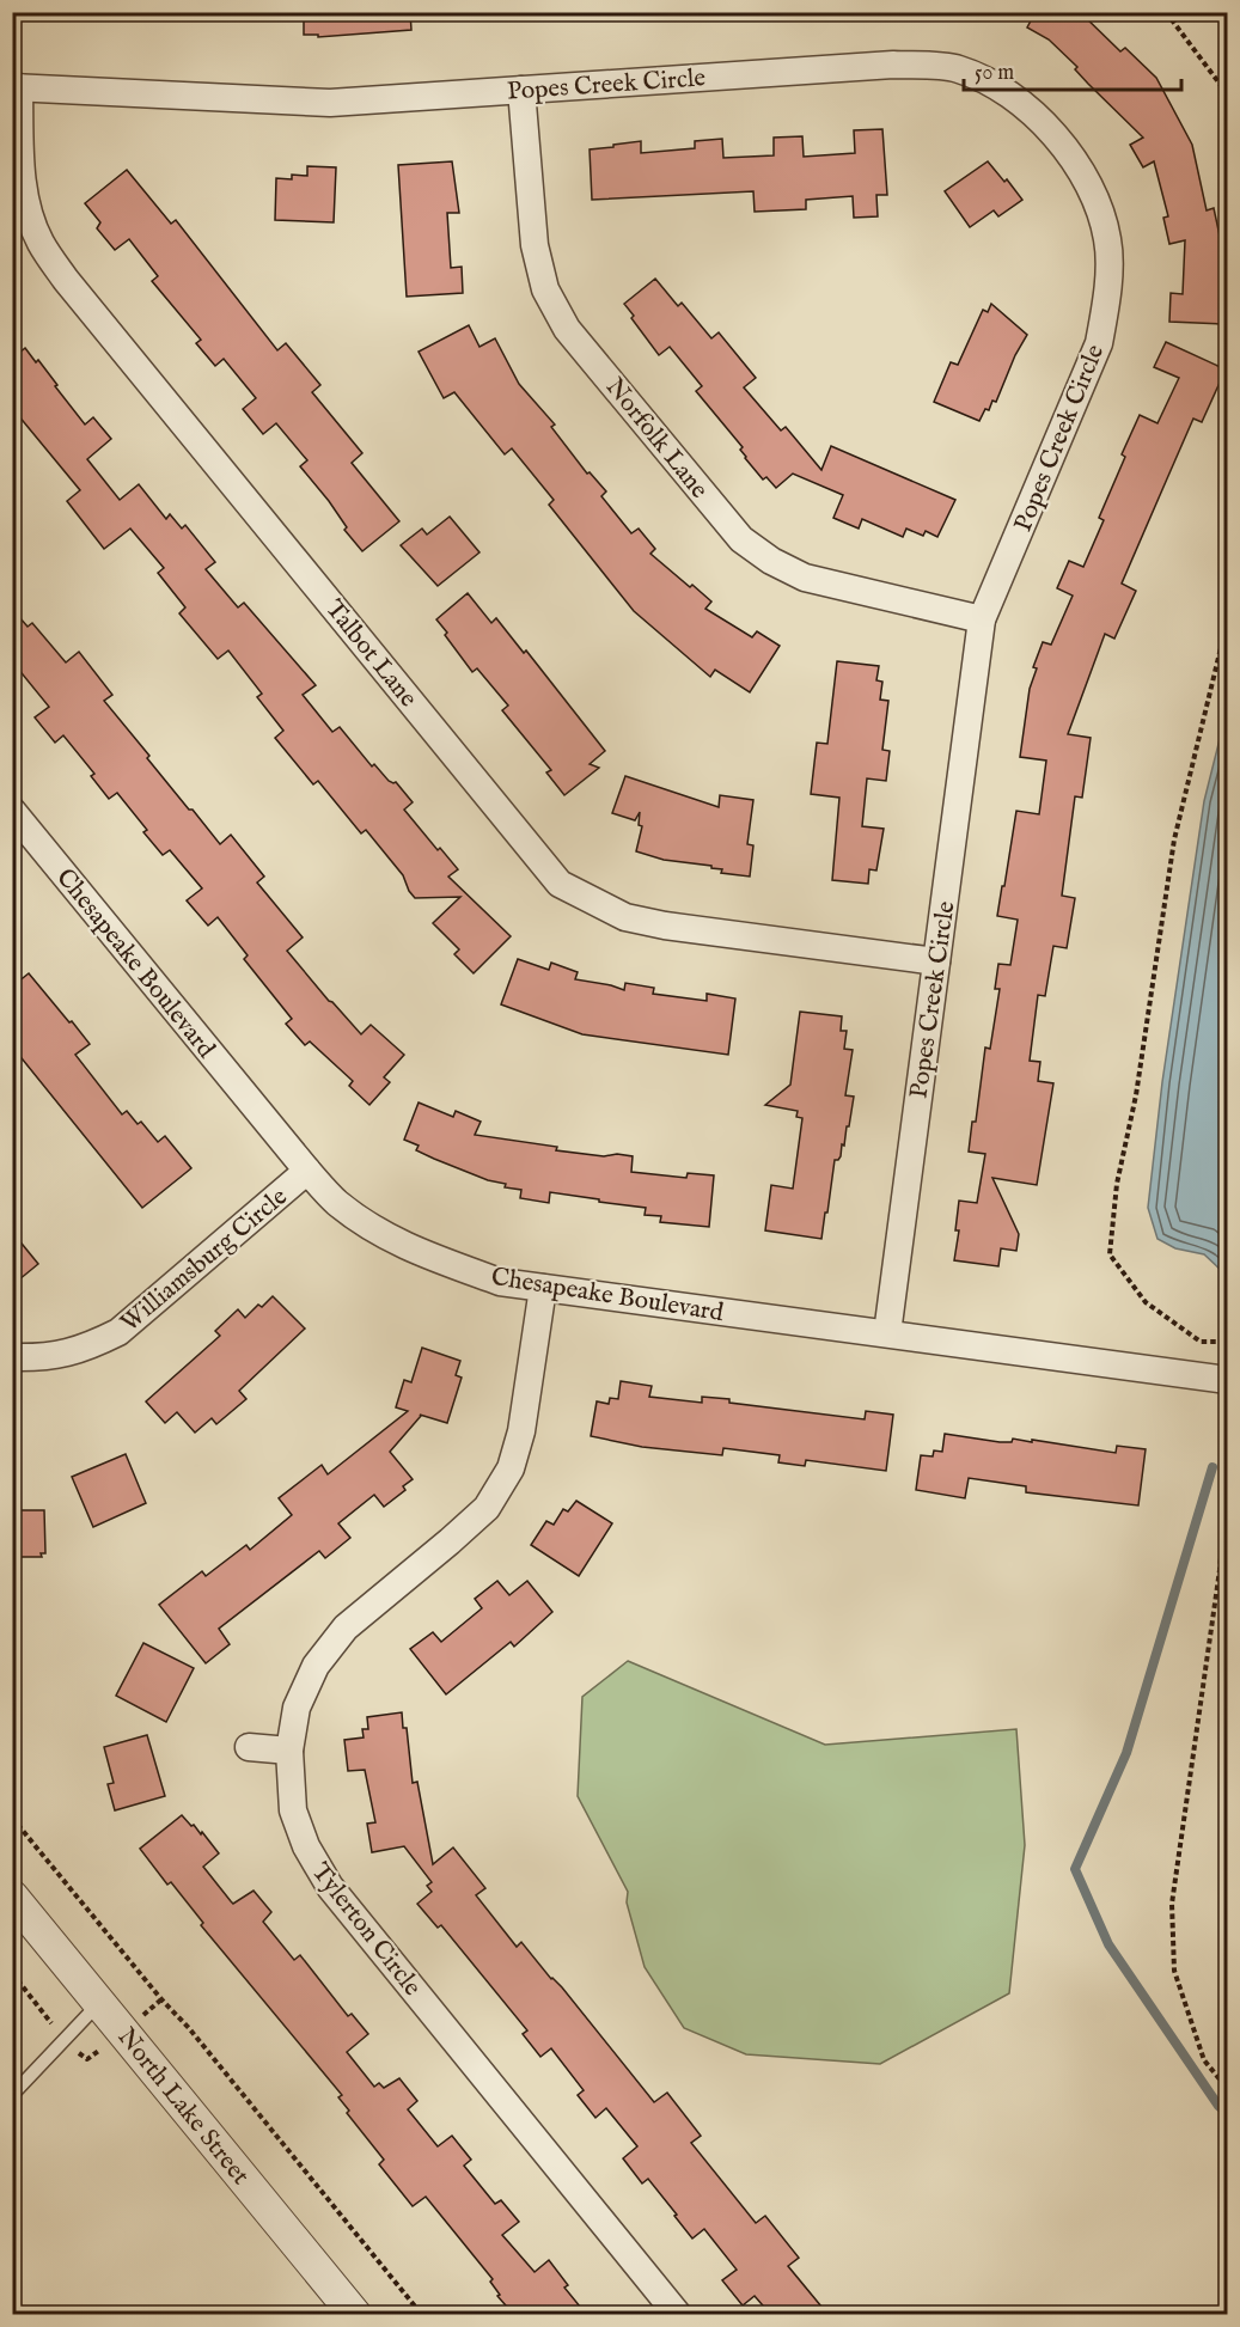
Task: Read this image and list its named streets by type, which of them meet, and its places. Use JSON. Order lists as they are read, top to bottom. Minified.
{"streets":{"street":["Popes Creek Circle","Norfolk Lane","Talbot Lane","Chesapeake Boulevard","Williamsburg Circle","Tylerton Circle","North Lake Street"]},"crossings":[["Popes Creek Circle","Norfolk Lane"],["Popes Creek Circle","Talbot Lane"],["Popes Creek Circle","Chesapeake Boulevard"],["Chesapeake Boulevard","Williamsburg Circle"],["Chesapeake Boulevard","Tylerton Circle"]],"scale_bar":"50 m"}
